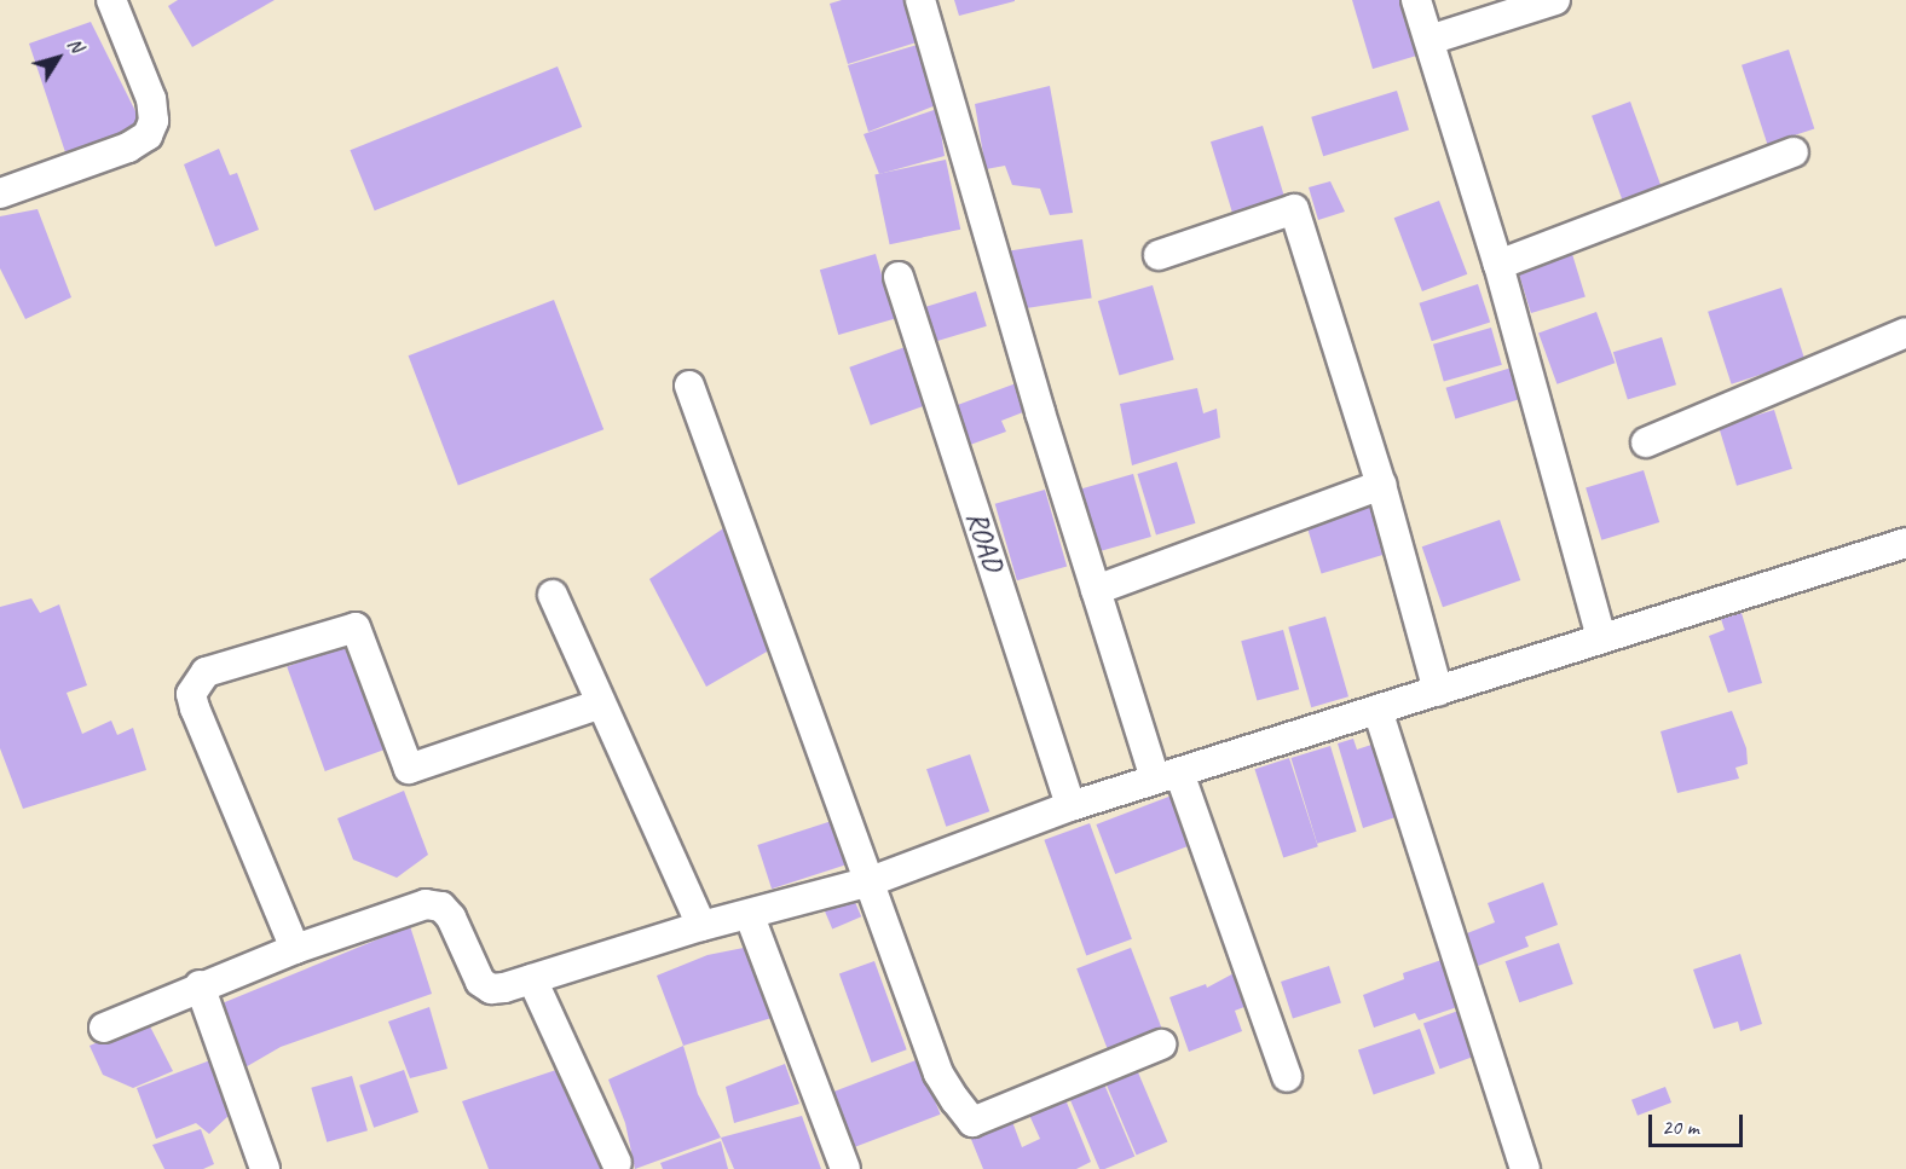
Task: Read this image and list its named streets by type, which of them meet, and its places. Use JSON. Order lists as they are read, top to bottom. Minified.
{"streets":{"street":["ROAD"]},"scale_bar":"20 m","north":"top right"}
